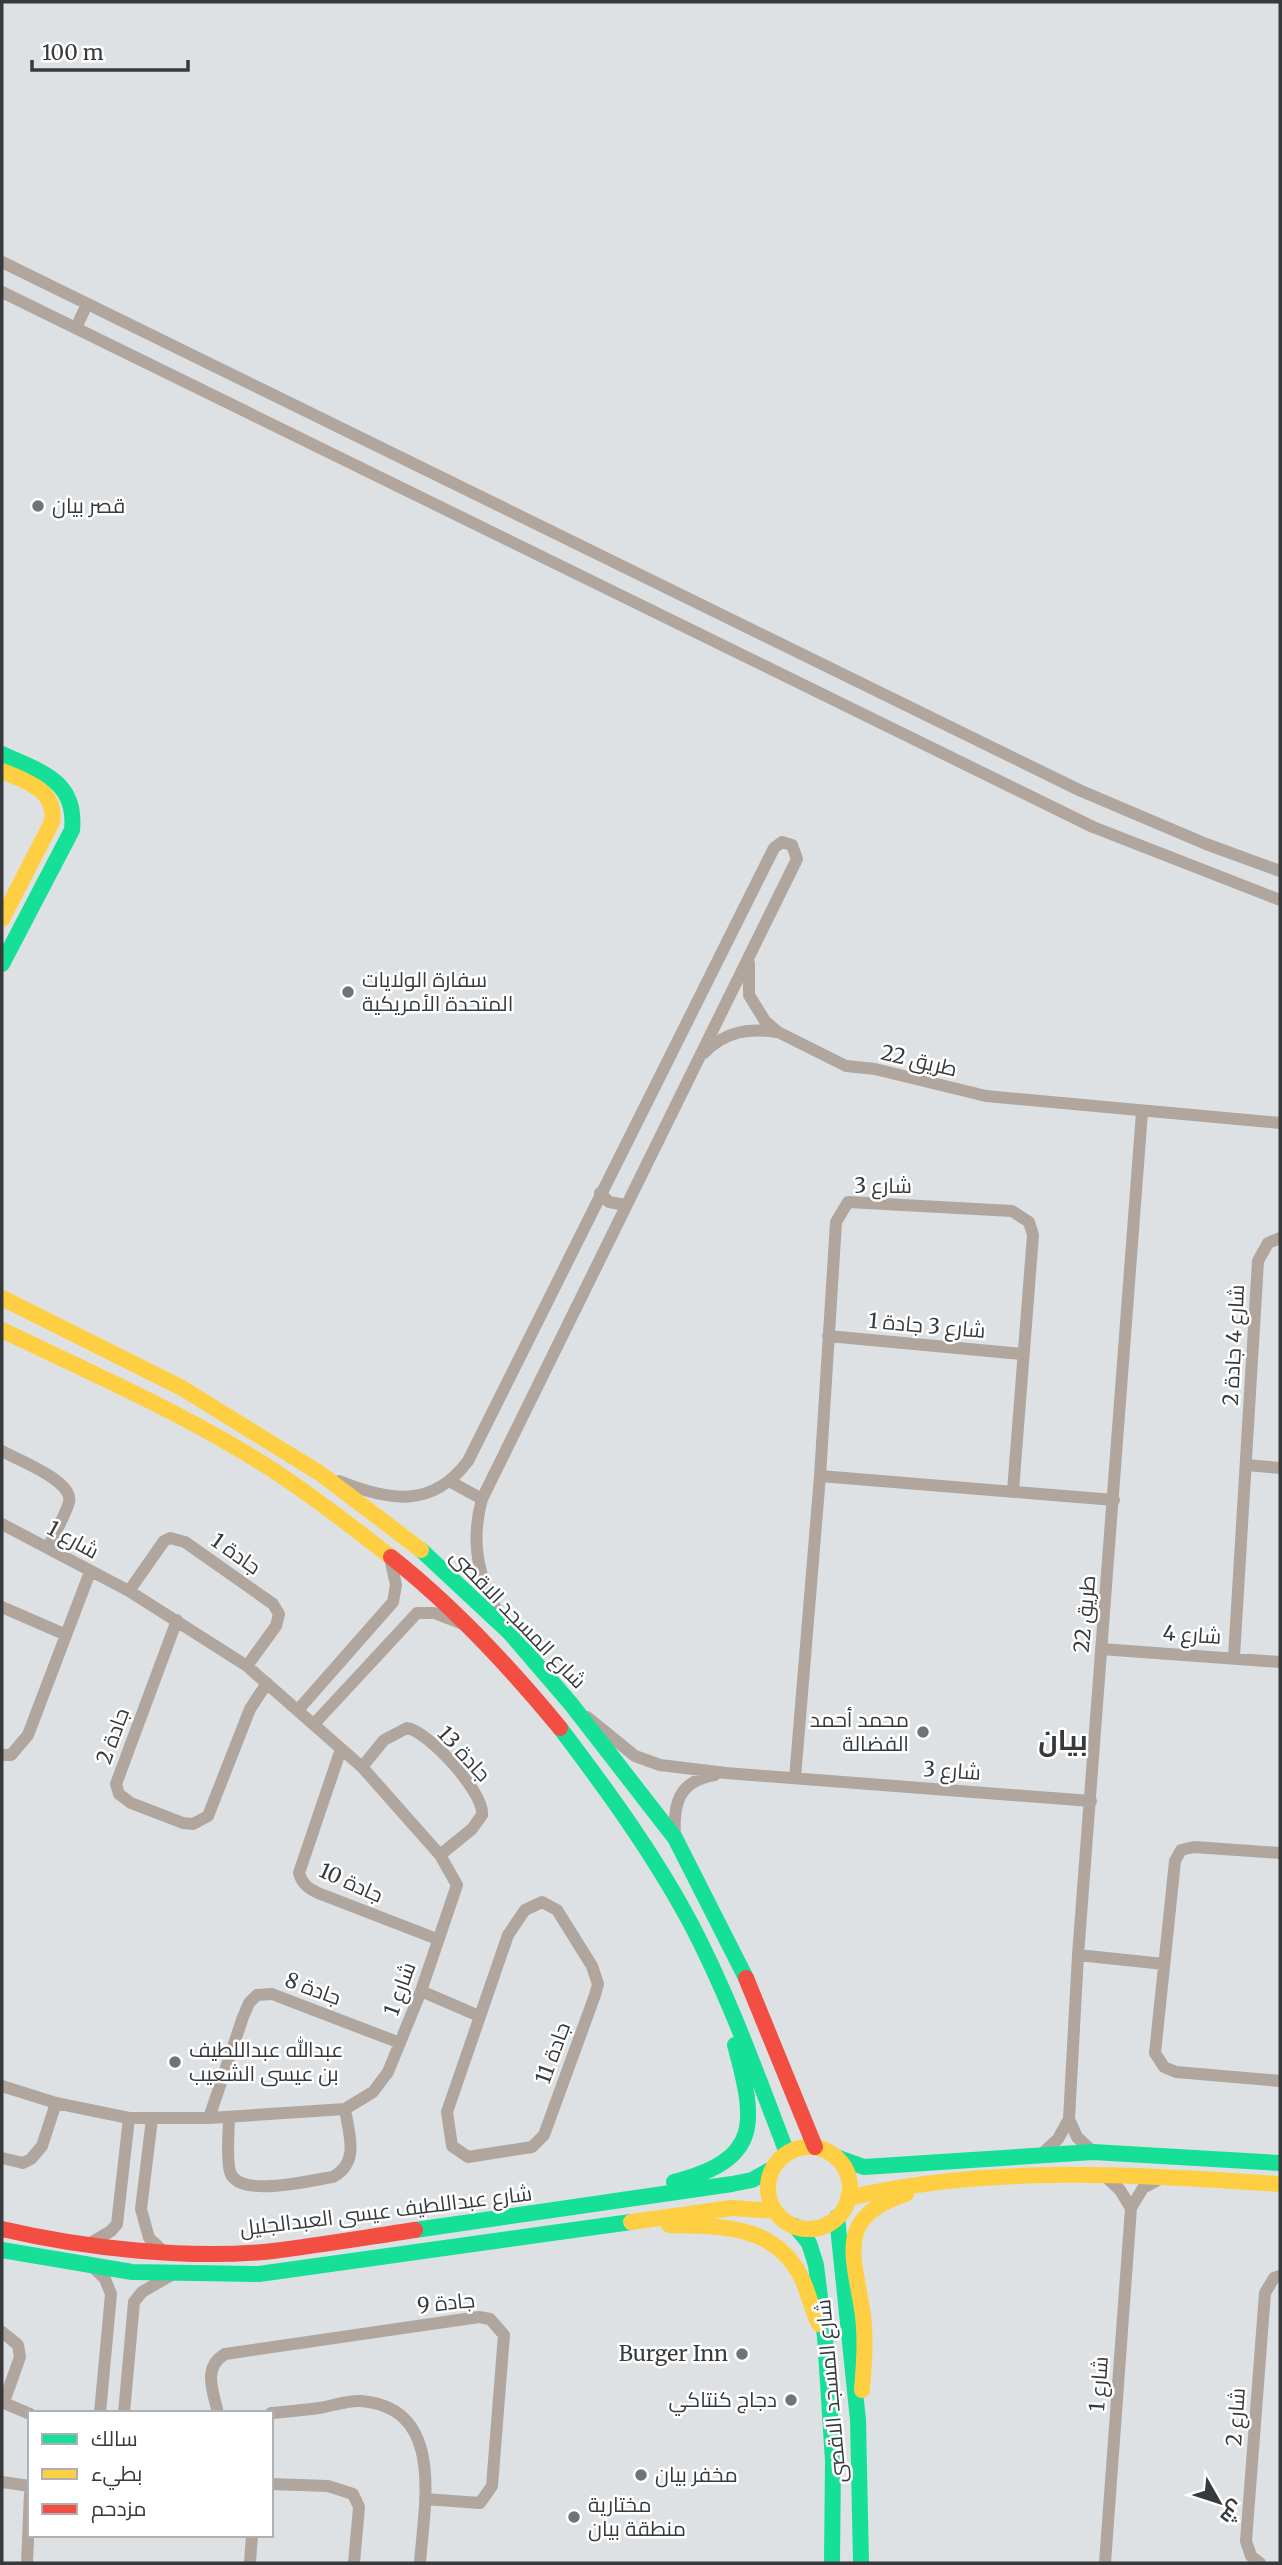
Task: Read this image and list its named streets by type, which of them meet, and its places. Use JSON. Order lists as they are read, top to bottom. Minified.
{"streets":{"main road":["شارع المسجد الاقصى","شارع عبداللطيف عيسى العبدالجليل"],"street":["طريق 22","شارع 3","شارع 3 جادة 1","شارع 4 جادة 2","شارع 1","جادة 1","شارع 4","جادة 2","جادة 13","جادة 10","جادة 8","جادة 11","جادة 9","شارع 2"]},"crossings":[["طريق 22","شارع 3"],["طريق 22","شارع 4"],["شارع 3","شارع 3 جادة 1"],["شارع 3","شارع المسجد الاقصى"],["شارع 4 جادة 2","شارع 4"],["شارع 1","جادة 1"],["شارع 1","جادة 2"],["شارع 1","جادة 13"],["شارع 1","جادة 10"],["شارع 1","جادة 8"],["شارع المسجد الاقصى","شارع عبداللطيف عيسى العبدالجليل"]],"districts":["بيان"],"places":["قصر بيان","سفارة الولايات المتحدة الأمريكية","محمد أحمد الفضالة","عبدالله عبداللطيف بن عيسى الشعيب","Burger Inn","دجاج كنتاكي","مخفر بيان","مختارية منطقة بيان"],"legend":["سالك","بطيء","مزدحم"],"scale_bar":"100 m","north":"bottom right"}
